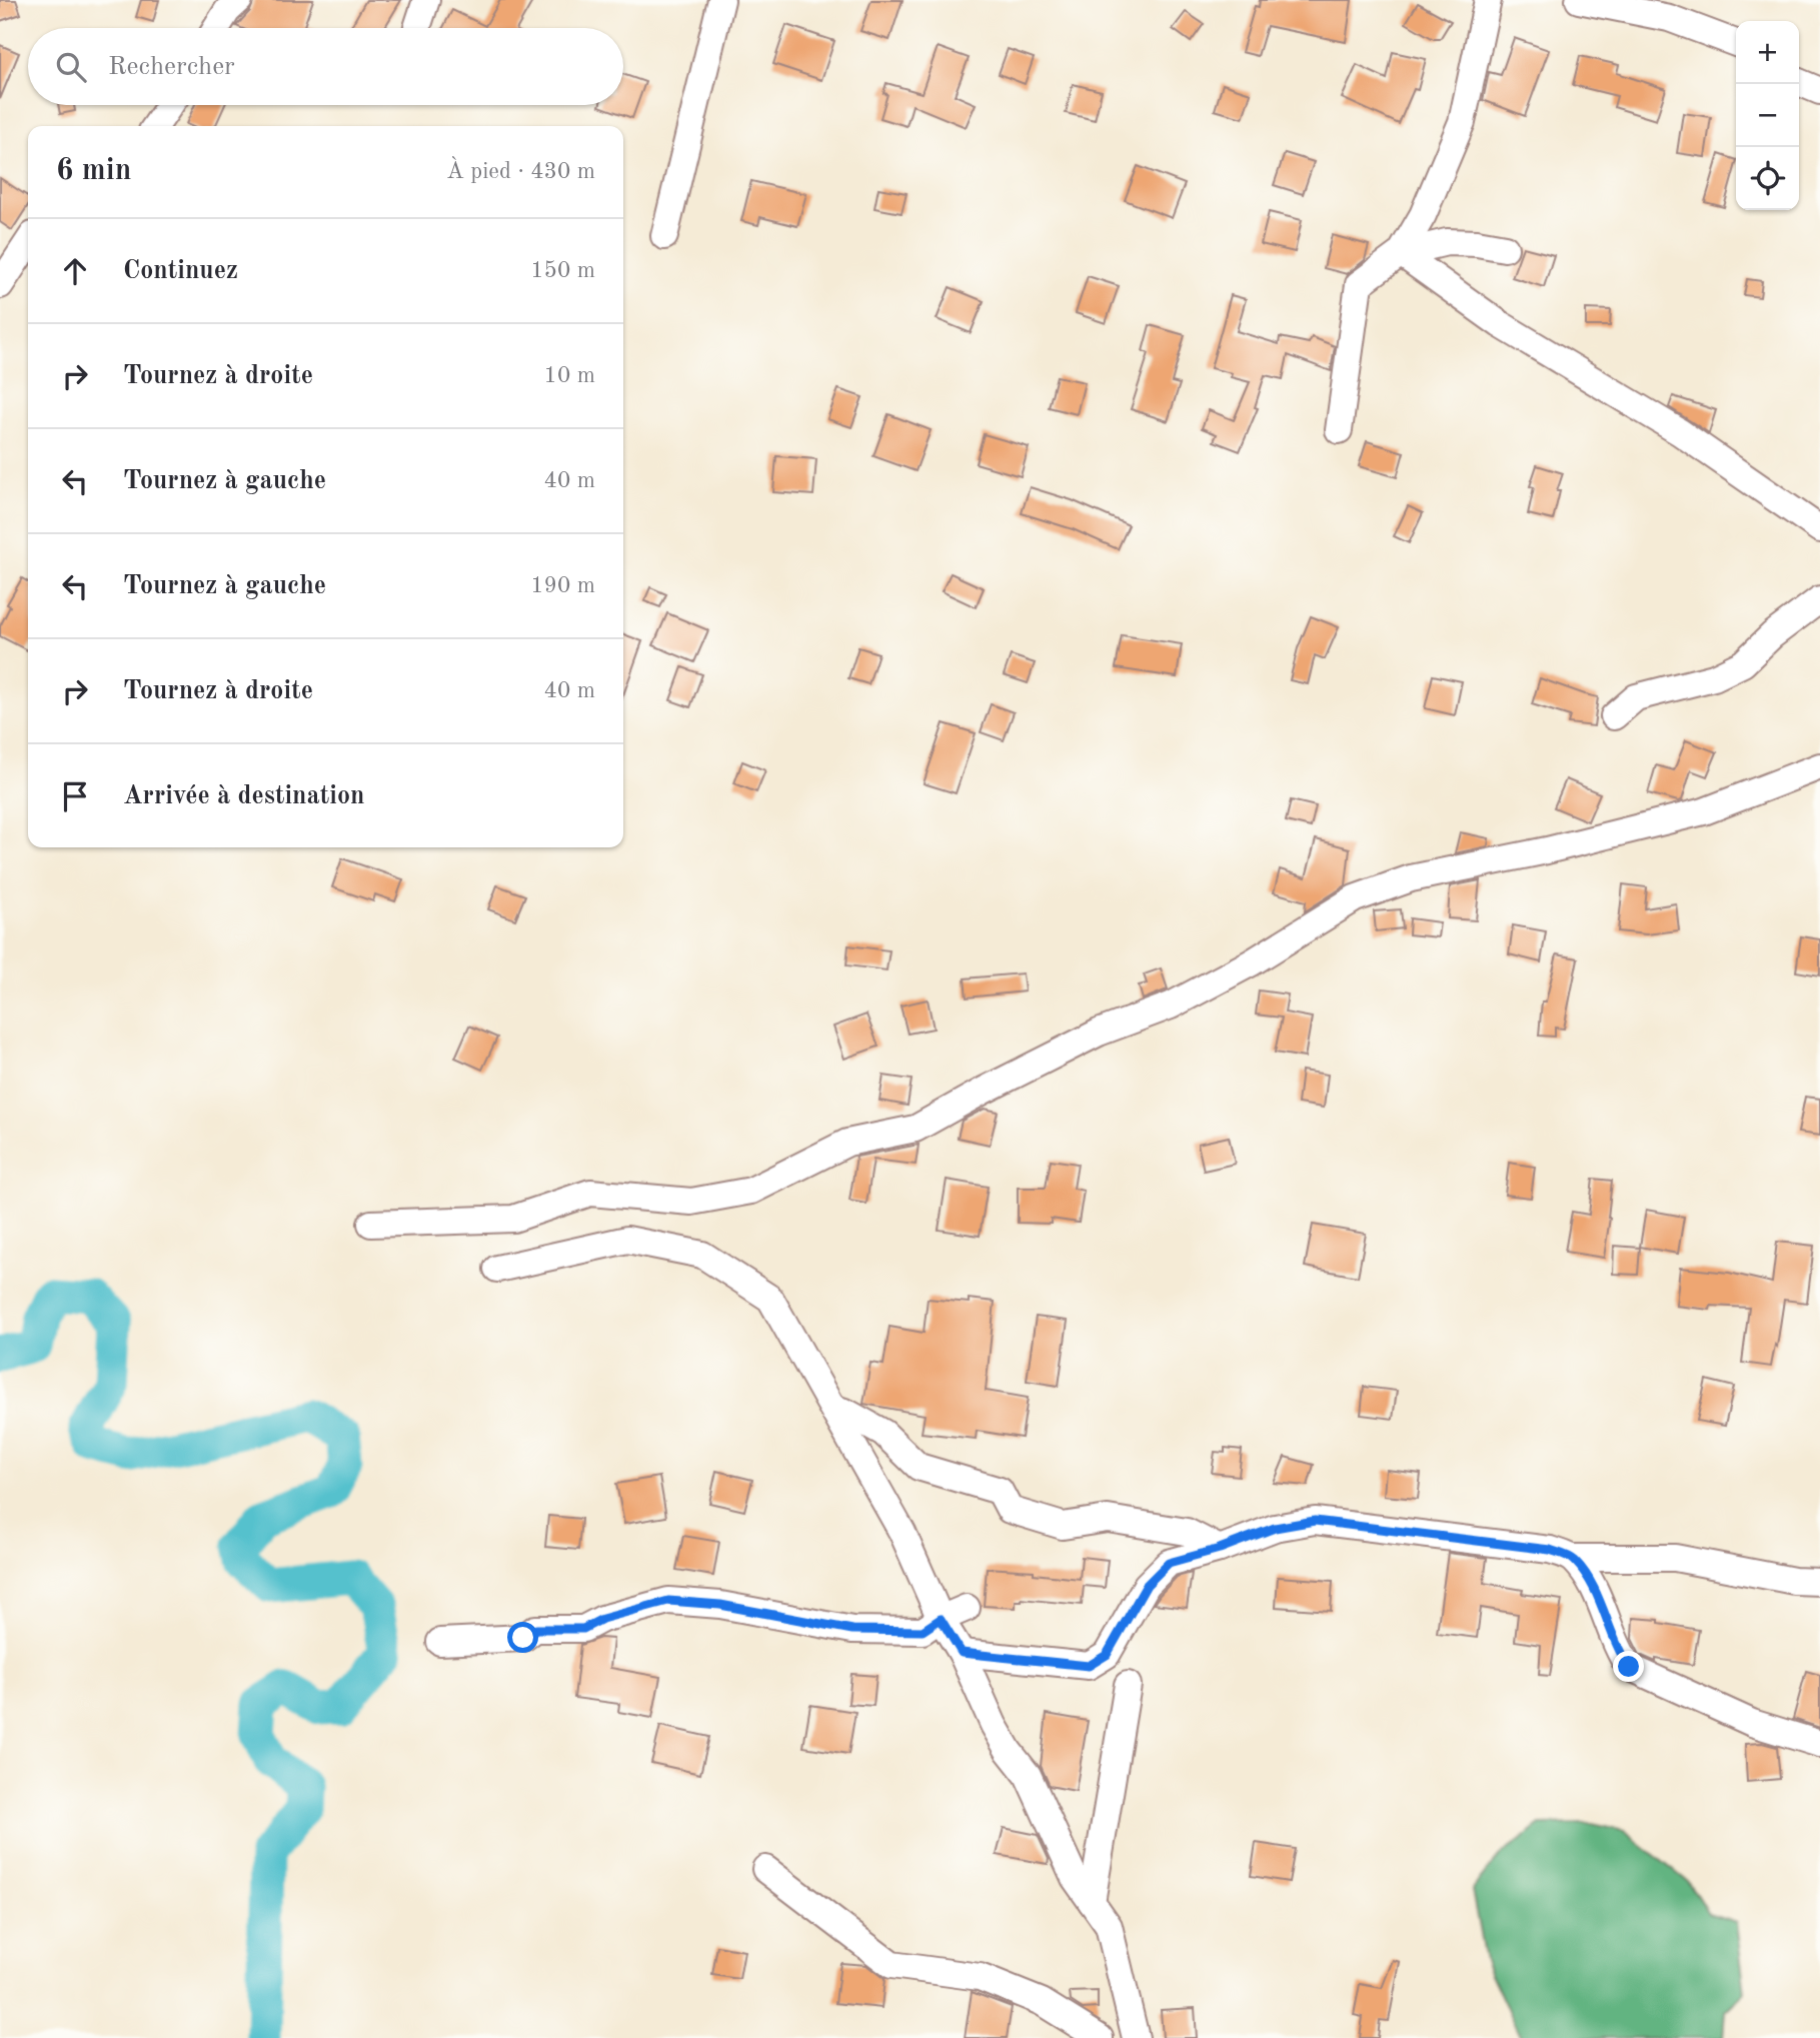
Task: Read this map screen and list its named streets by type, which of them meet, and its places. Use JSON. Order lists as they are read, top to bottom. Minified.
{"page":{"map_buttons":["+","−"],"search":"Rechercher","heading":["6 min","À pied · 430 m"],"list":[["Continuez","150 m"],["Tournez à droite","10 m"],["Tournez à gauche","40 m"],["Tournez à gauche","190 m"],["Tournez à droite","40 m"],"Arrivée à destination"]}}
